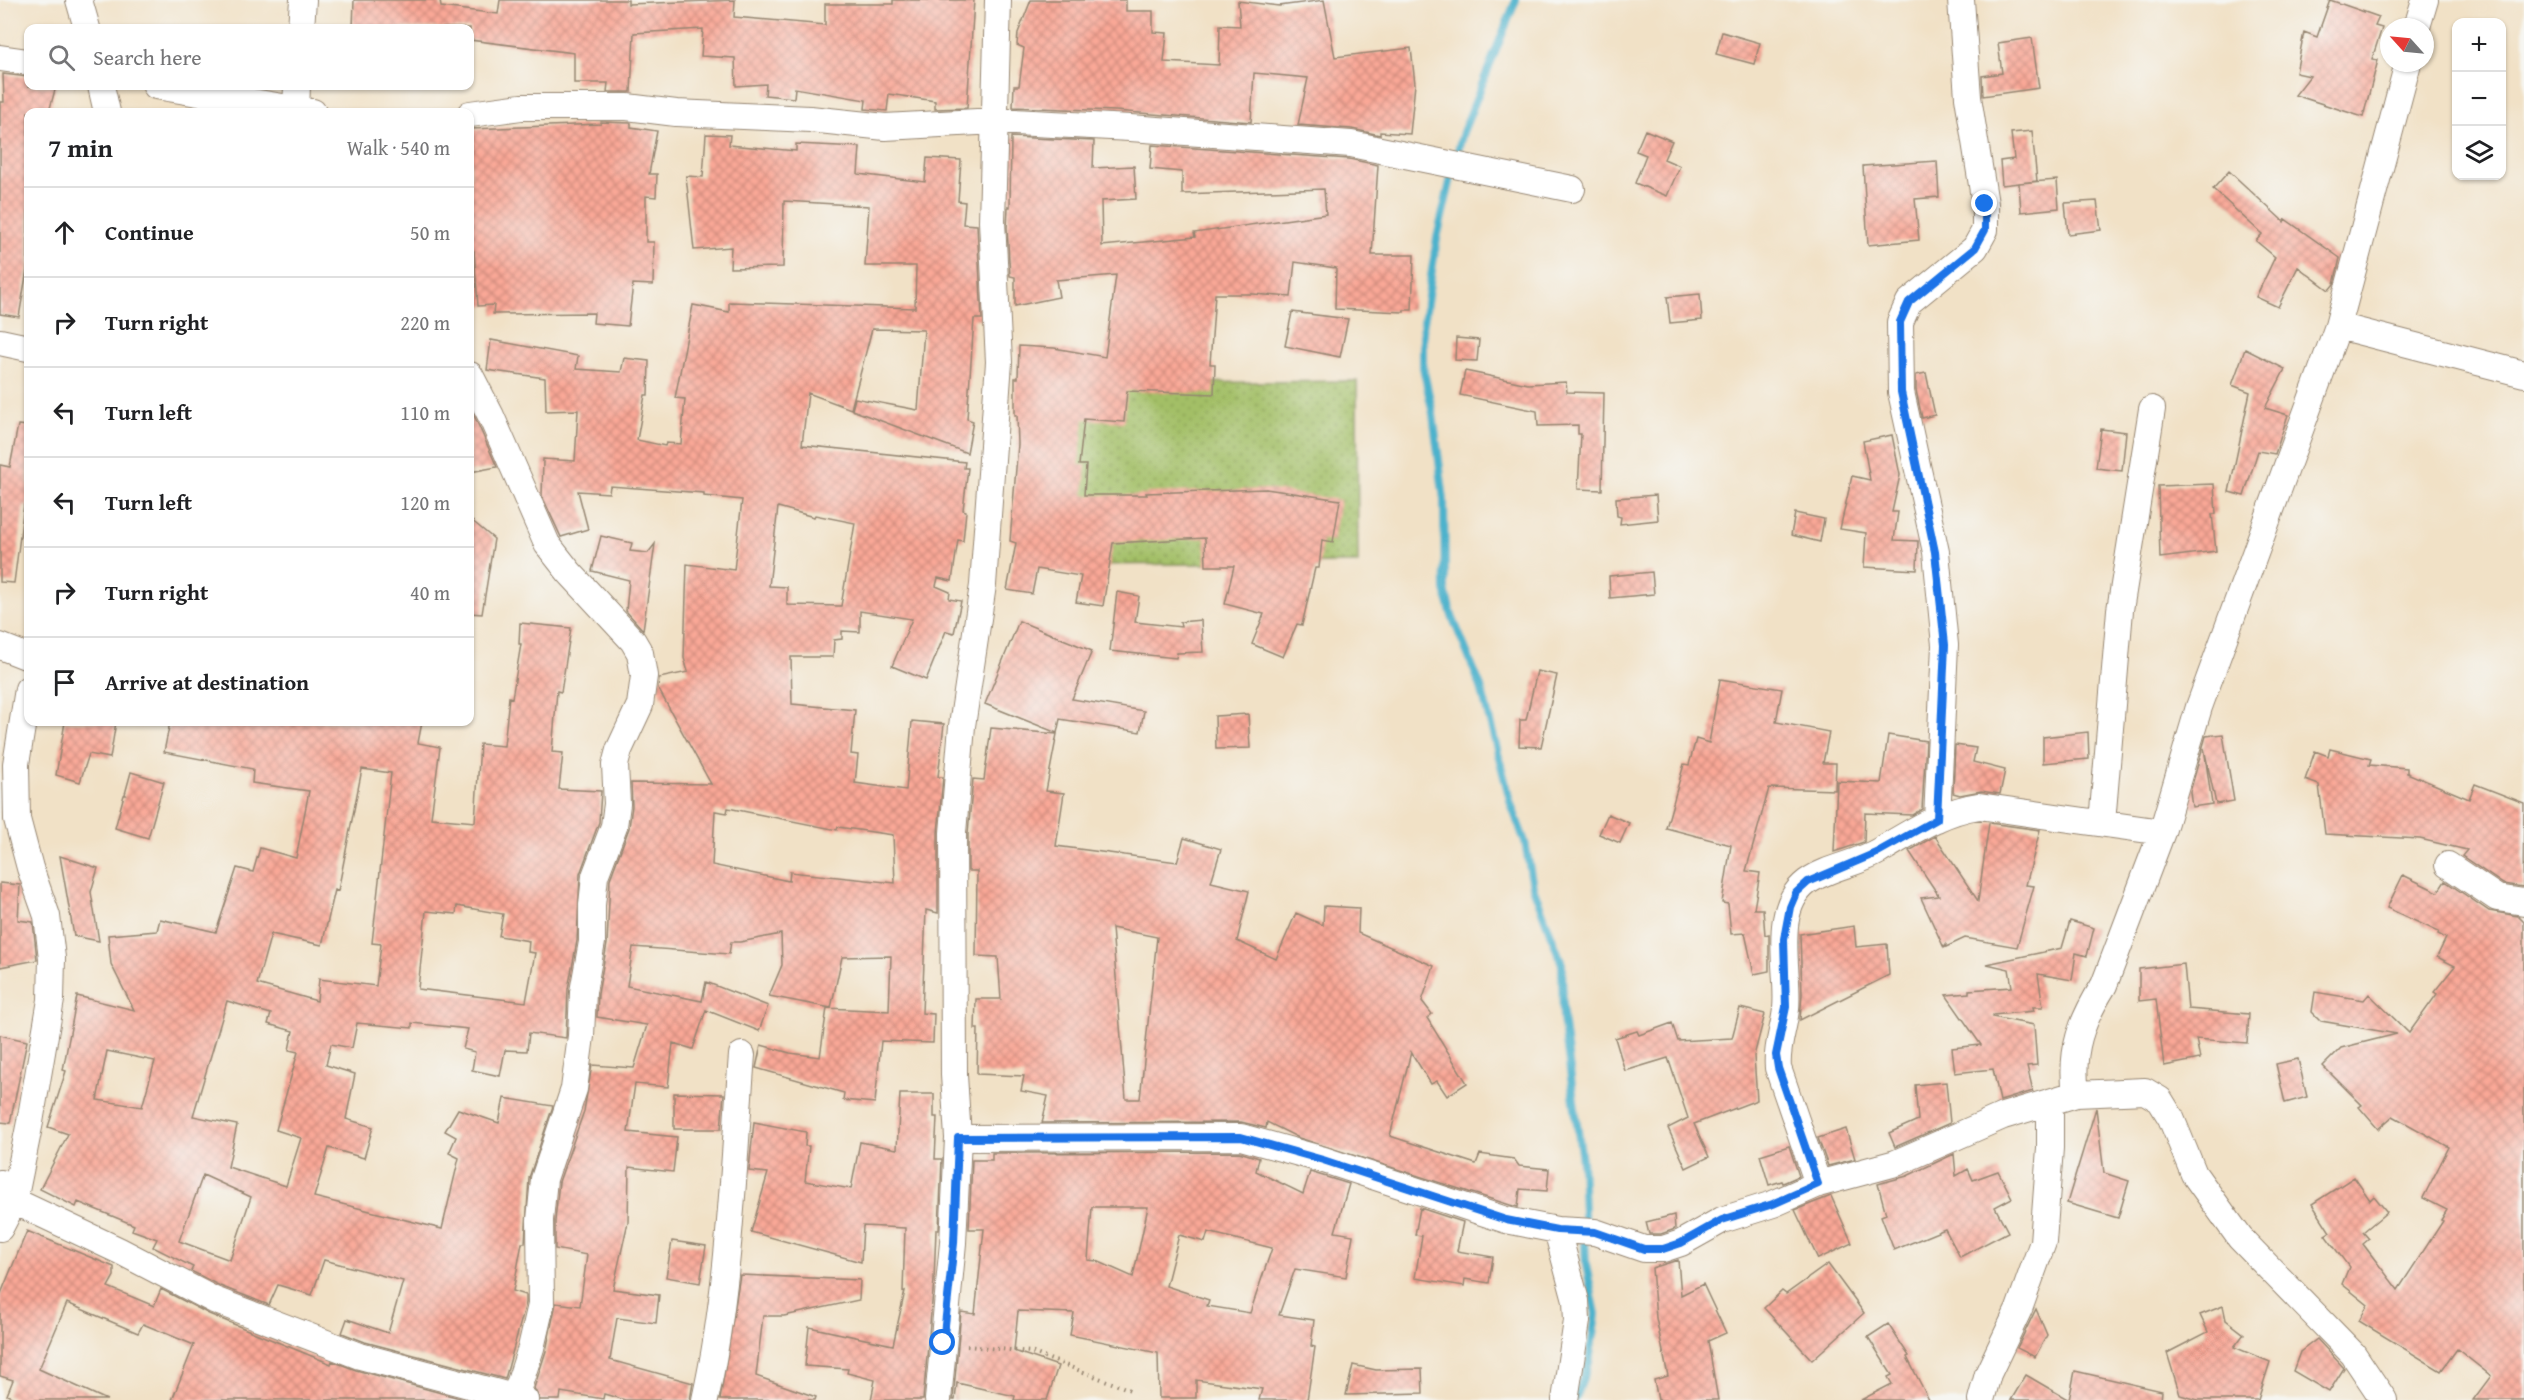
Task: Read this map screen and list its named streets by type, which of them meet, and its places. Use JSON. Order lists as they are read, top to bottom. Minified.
{"north":"top left","page":{"map_buttons":["+","−"],"search":"Search here","heading":["7 min","Walk · 540 m"],"list":[["Continue","50 m"],["Turn right","220 m"],["Turn left","110 m"],["Turn left","120 m"],["Turn right","40 m"],"Arrive at destination"]}}
